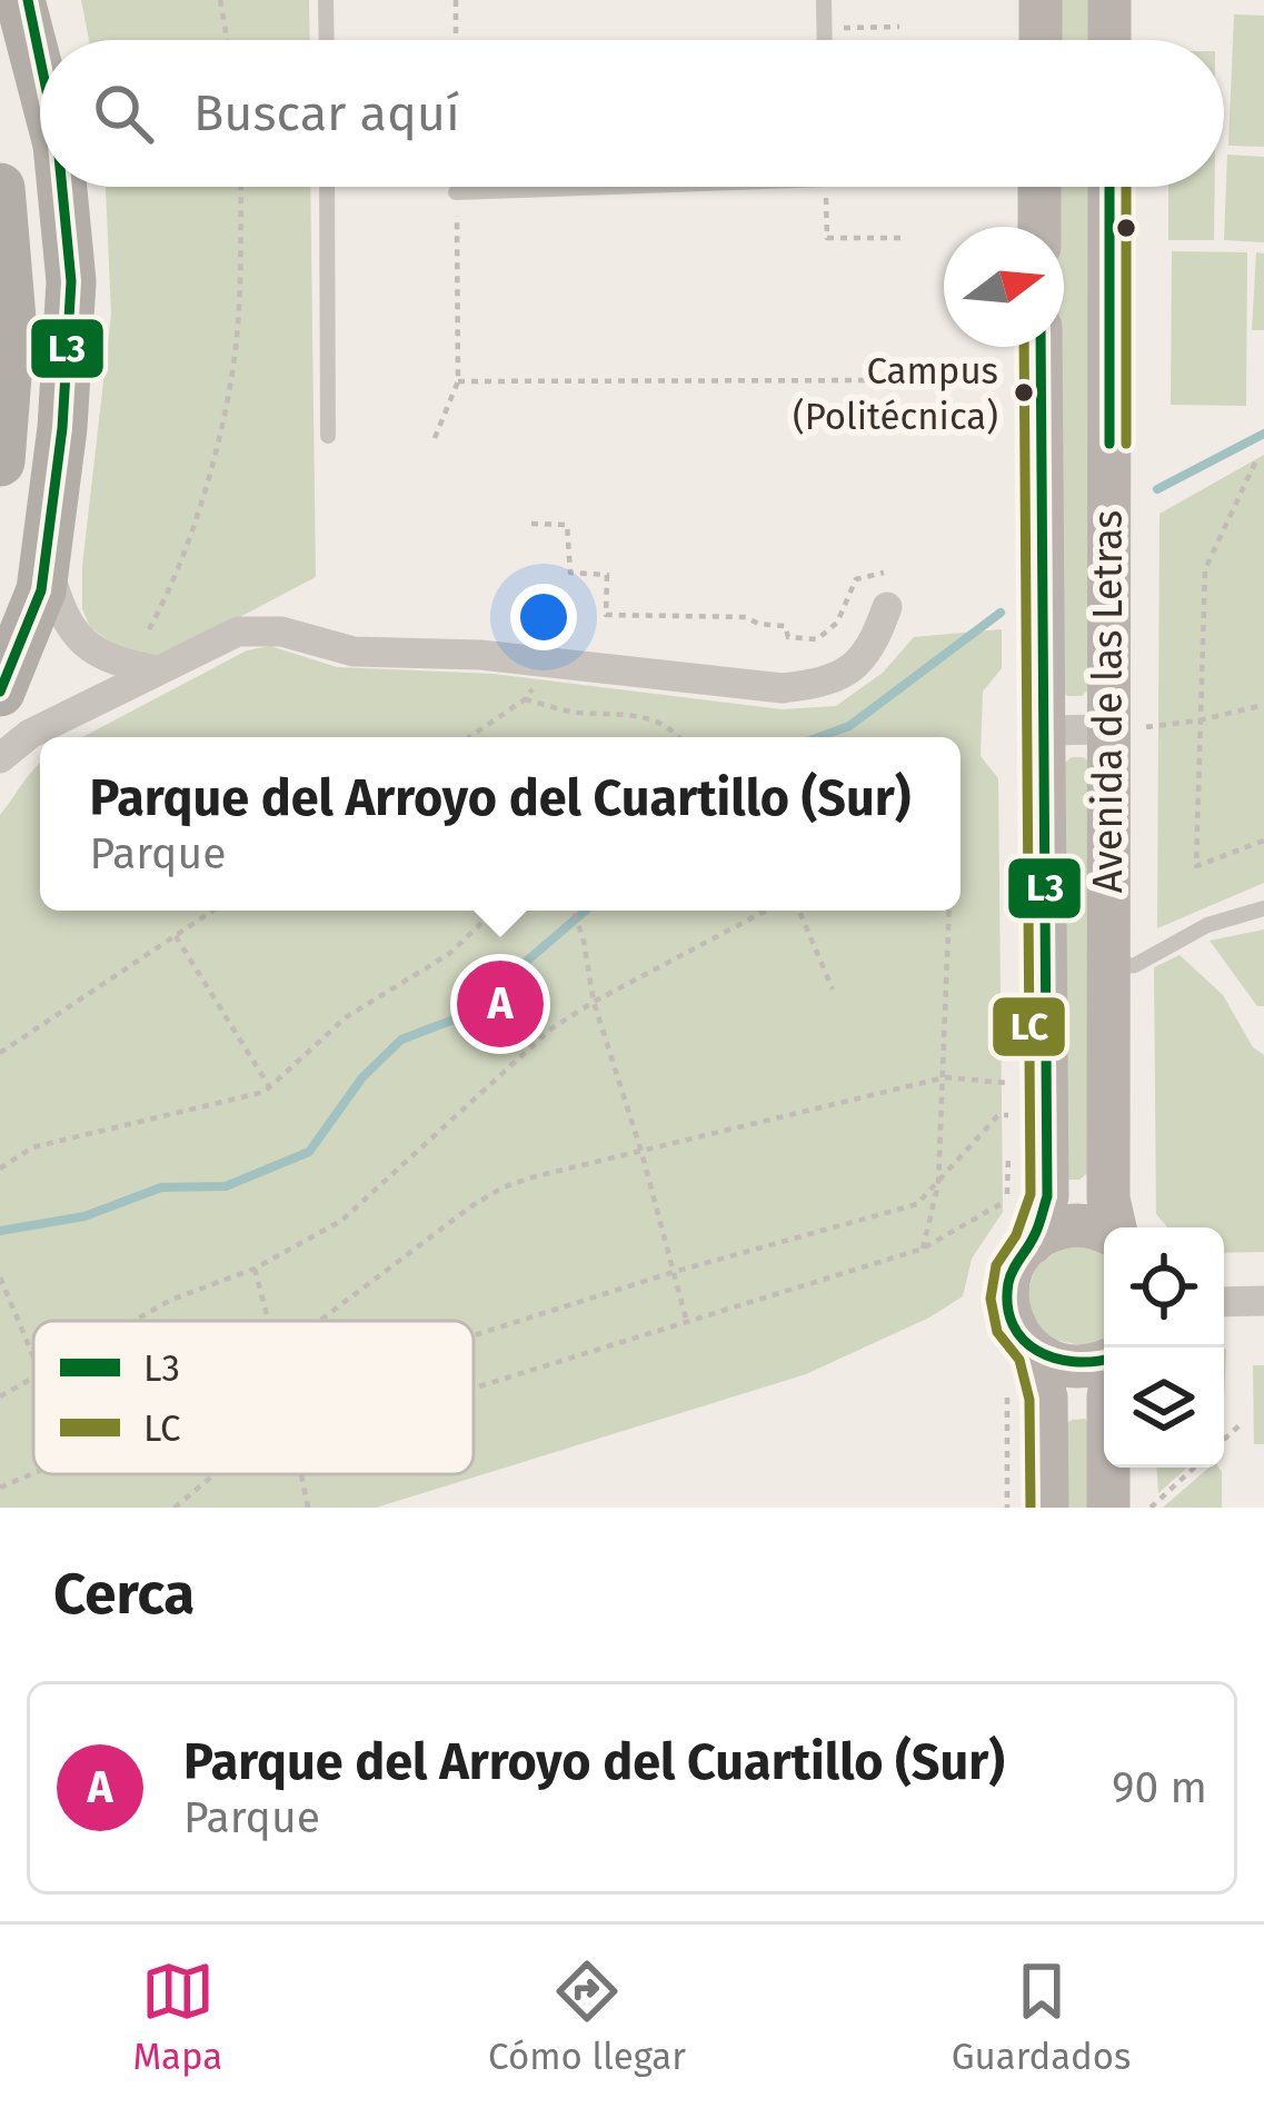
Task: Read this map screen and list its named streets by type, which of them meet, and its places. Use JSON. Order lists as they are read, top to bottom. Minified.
{"streets":{"main road":["Avenida de las Letras"]},"places":["Campus (Politécnica)"],"lines":["transit line L3","transit line LC"],"legend":["L3","LC"],"north":"right","page":{"search":"Buscar aquí","popup":["Parque del Arroyo del Cuartillo (Sur)","Parque"],"pins":"A","heading":"Cerca","list":[{"mark":"A","name":"Parque del Arroyo del Cuartillo (Sur)","note":"Parque","value":"90 m"}],"nav":["Mapa","Cómo llegar","Guardados"]}}
